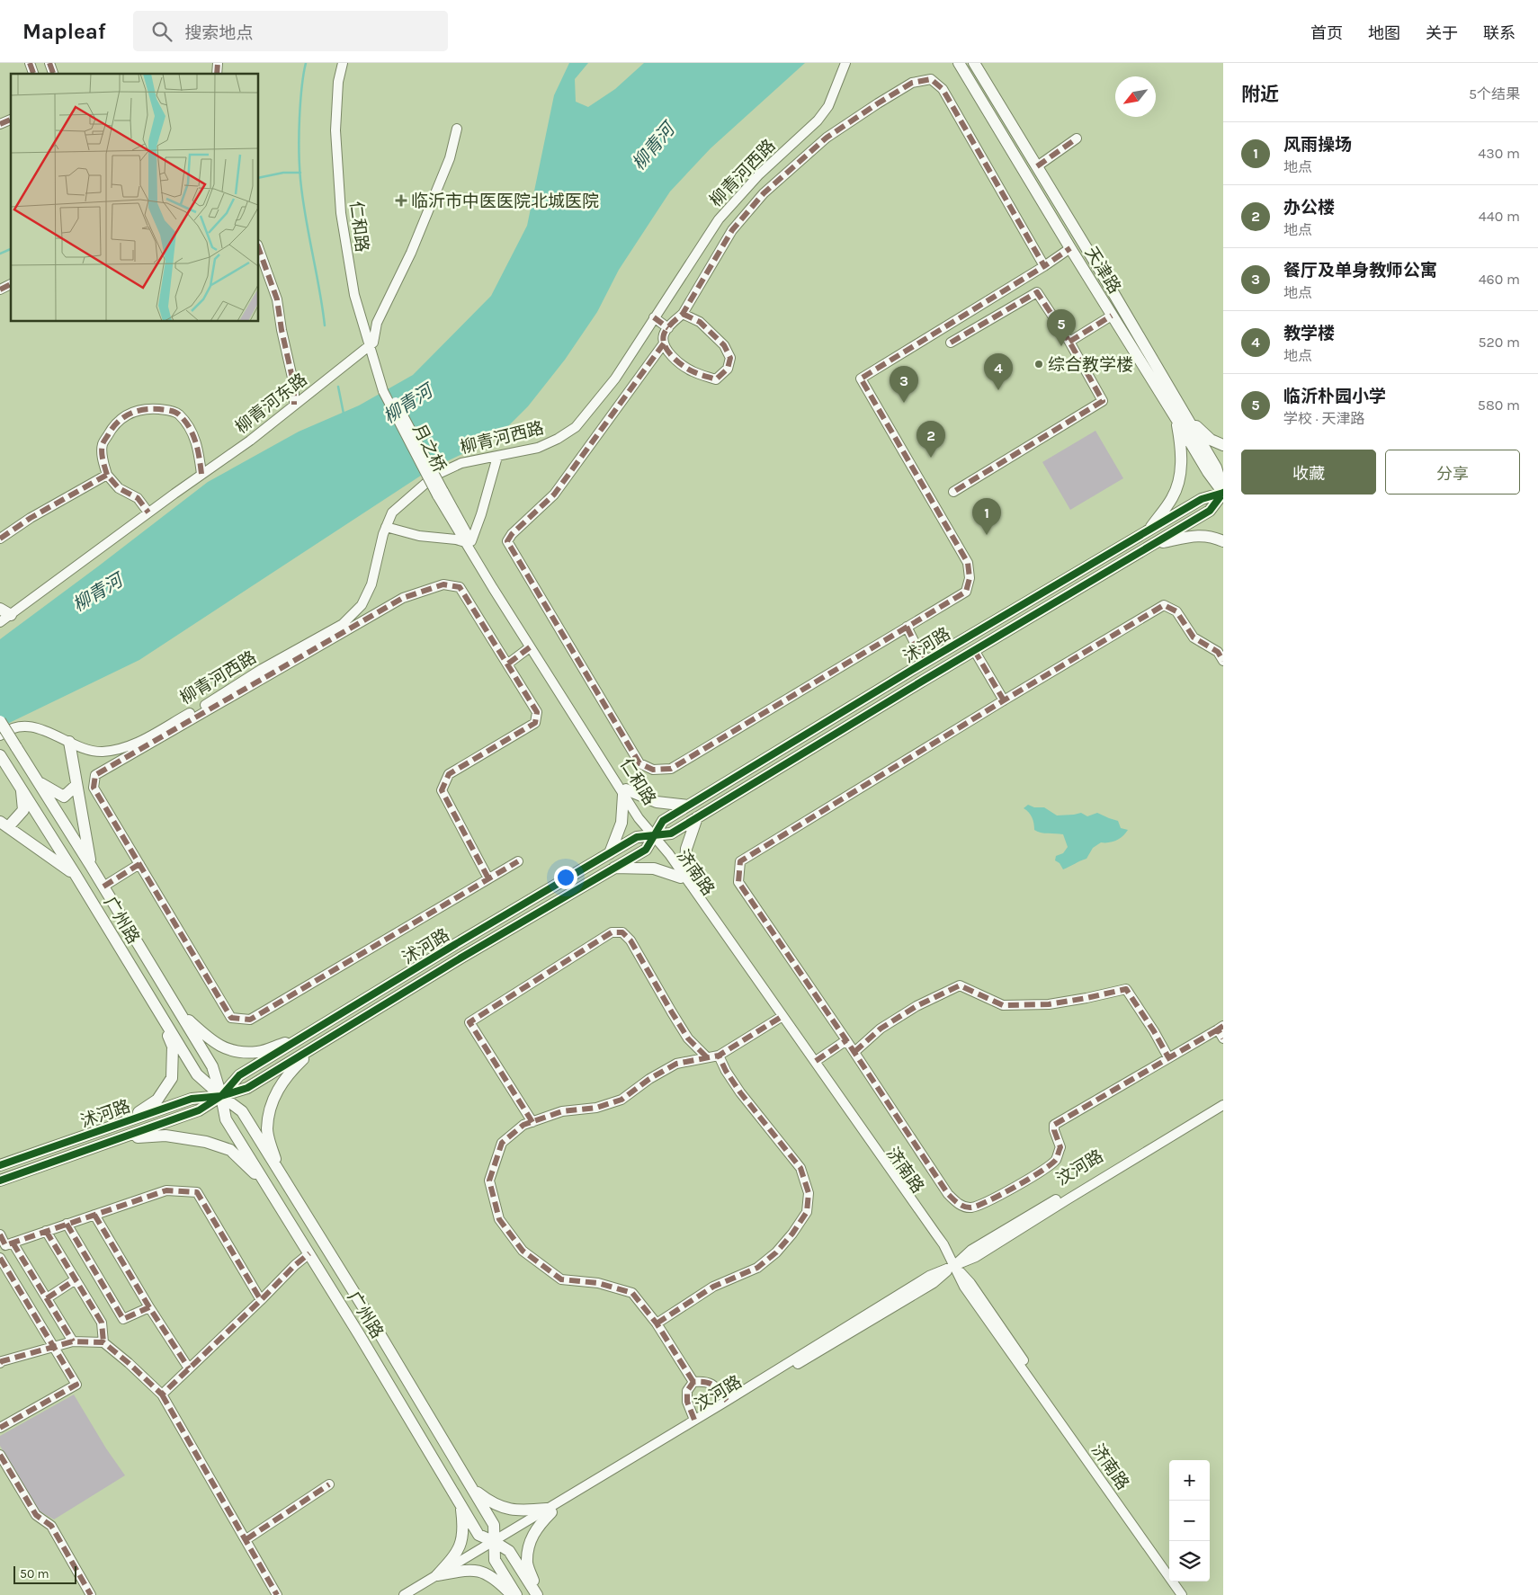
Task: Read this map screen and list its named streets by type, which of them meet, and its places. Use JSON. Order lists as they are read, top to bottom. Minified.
{"streets":{"main road":["天津路","沭河路","广州路"],"street":["柳青河西路","仁和路","柳青河东路","月之桥","济南路","汶河路"]},"crossings":[["仁和路","柳青河东路"],["仁和路","月之桥"],["仁和路","沭河路"],["仁和路","济南路"],["天津路","沭河路"],["沭河路","济南路"],["沭河路","广州路"],["济南路","汶河路"],["广州路","汶河路"]],"water":["柳青河"],"places":{"health":["临沂市中医医院北城医院"],"other":["综合教学楼"]},"scale_bar":"50 m","north":"bottom left","page":{"header":"Mapleaf","search":"搜索地点","nav":["首页","地图","关于","联系"],"heading":["附近","5个结果"],"list":[{"mark":"1","name":"风雨操场","note":"地点","value":"430 m"},{"mark":"2","name":"办公楼","note":"地点","value":"440 m"},{"mark":"3","name":"餐厅及单身教师公寓","note":"地点","value":"460 m"},{"mark":"4","name":"教学楼","note":"地点","value":"520 m"},{"mark":"5","name":"临沂朴园小学","note":"学校 · 天津路","value":"580 m"}],"pins":["5","4","3","2","1"],"buttons":["收藏","分享"],"map_buttons":["+","−"],"scale":"50 m"}}
